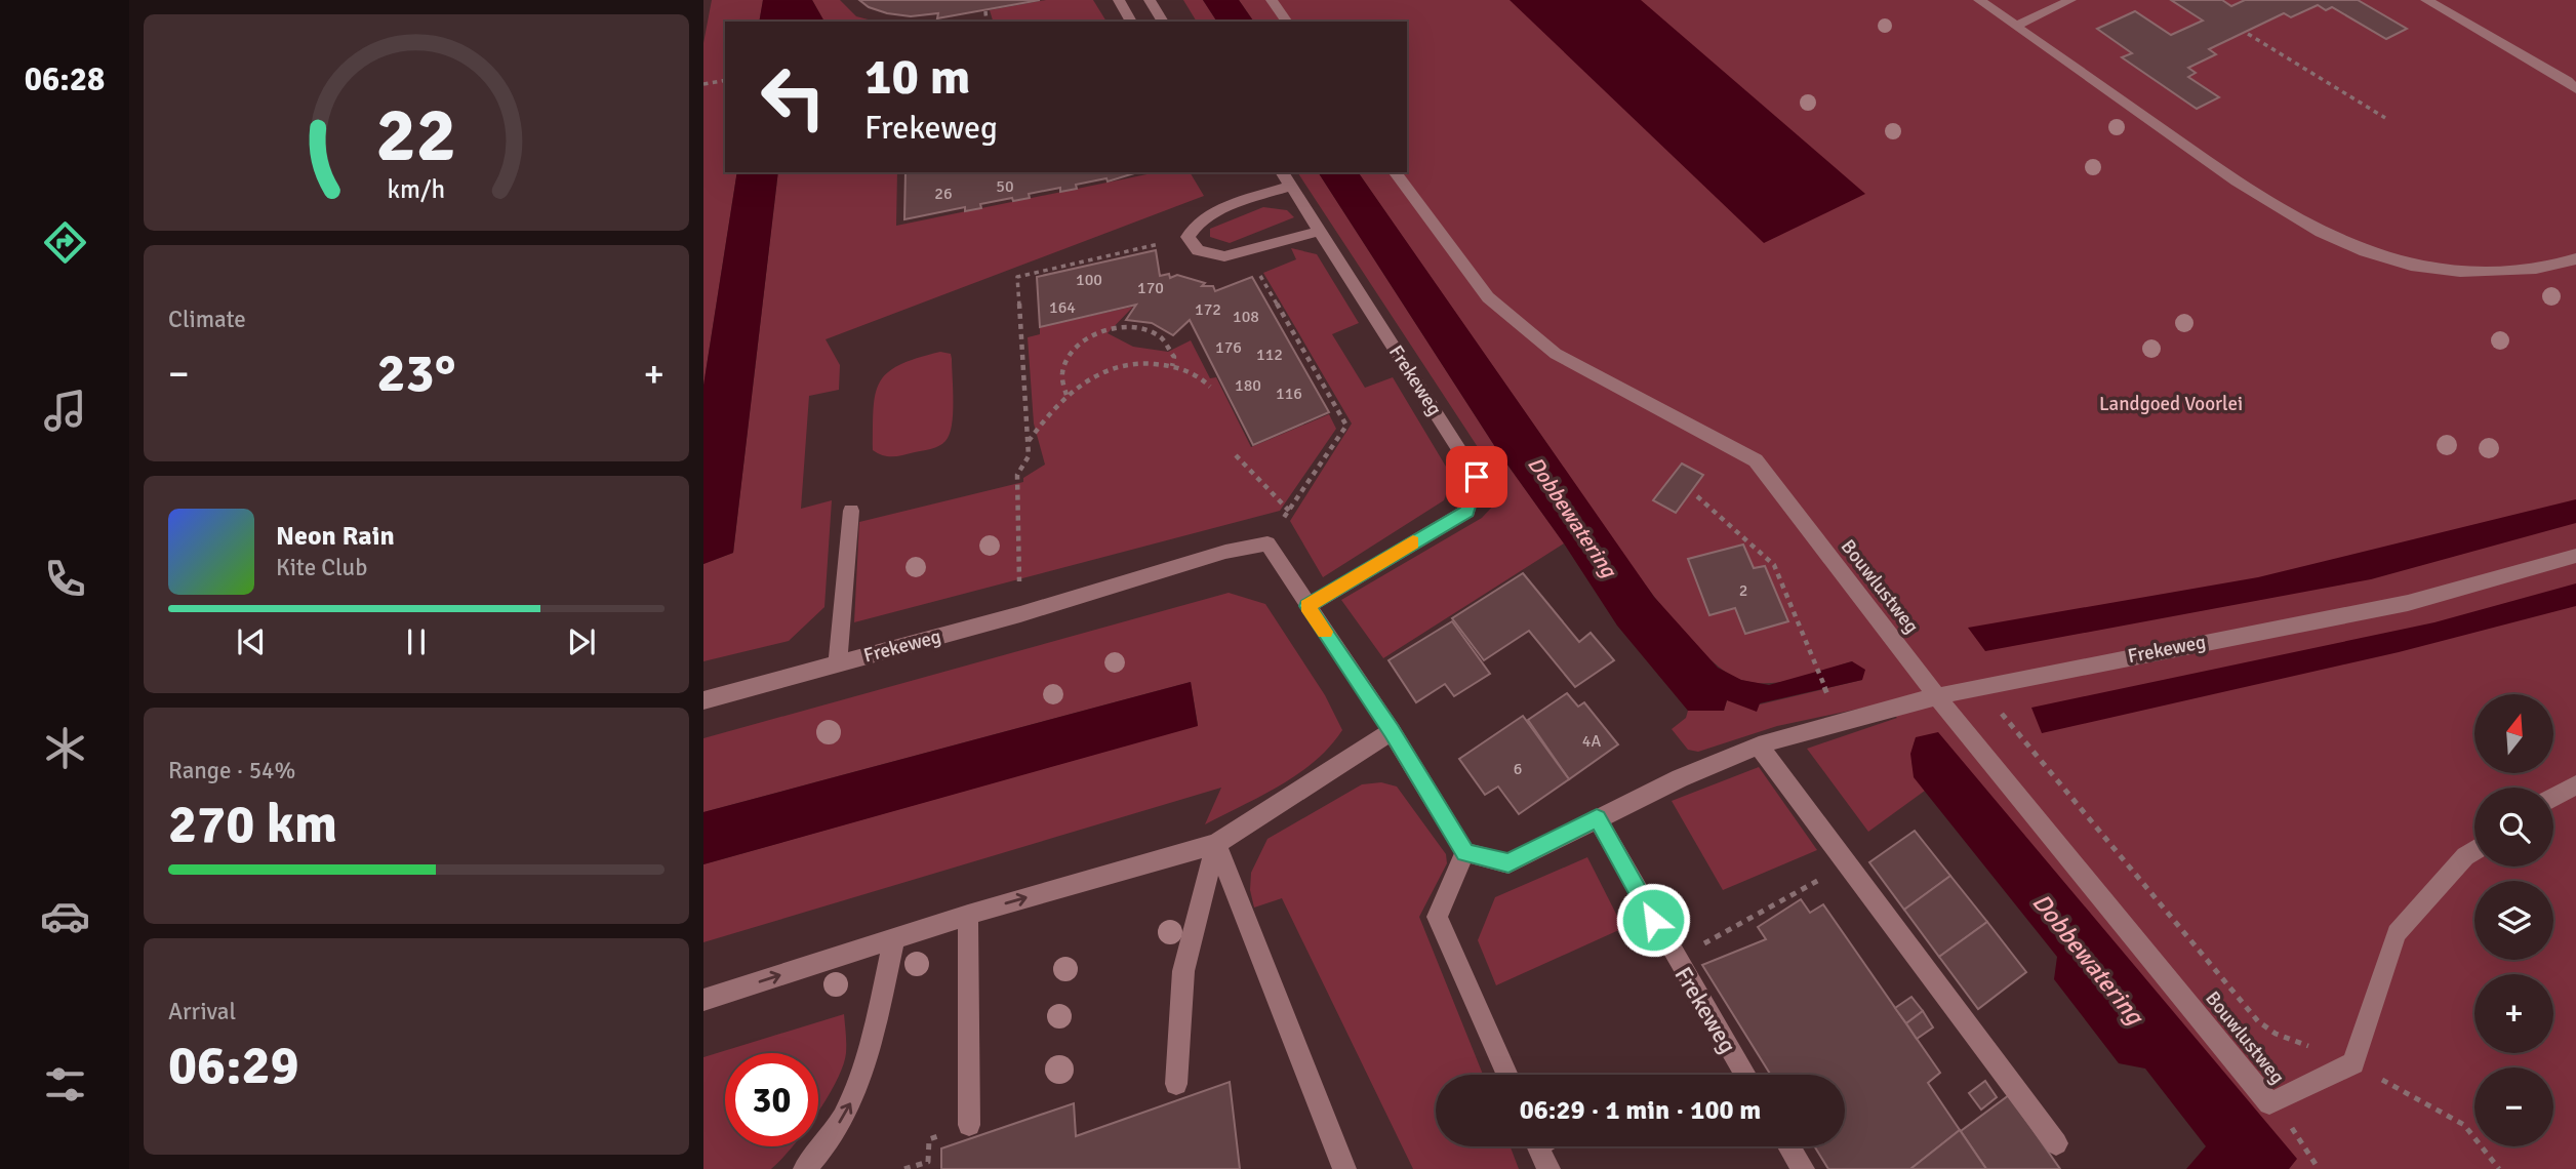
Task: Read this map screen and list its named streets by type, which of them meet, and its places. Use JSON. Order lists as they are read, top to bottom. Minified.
{"streets":{"street":["Frekeweg","Bouwlustweg"]},"crossings":[["Frekeweg","Bouwlustweg"]],"water":["Dobbewatering"],"parks":["Landgoed Voorlei"],"house_numbers":["50","26","100","170","164","172","108","176","112","180","116","2","4A","6"],"north":"top","page":{"tabs":"06:28","turn":["10 m","Frekeweg"],"tile":["Climate",["Range · 54%","270 km"],["Arrival","06:29"]],"heat":["−","23°","+"],"song":["Neon Rain","Kite Club"],"map_buttons":["+","−"],"limit":"30","trip":"06:29 · 1 min · 100 m","gauge":["22","km/h"]}}
